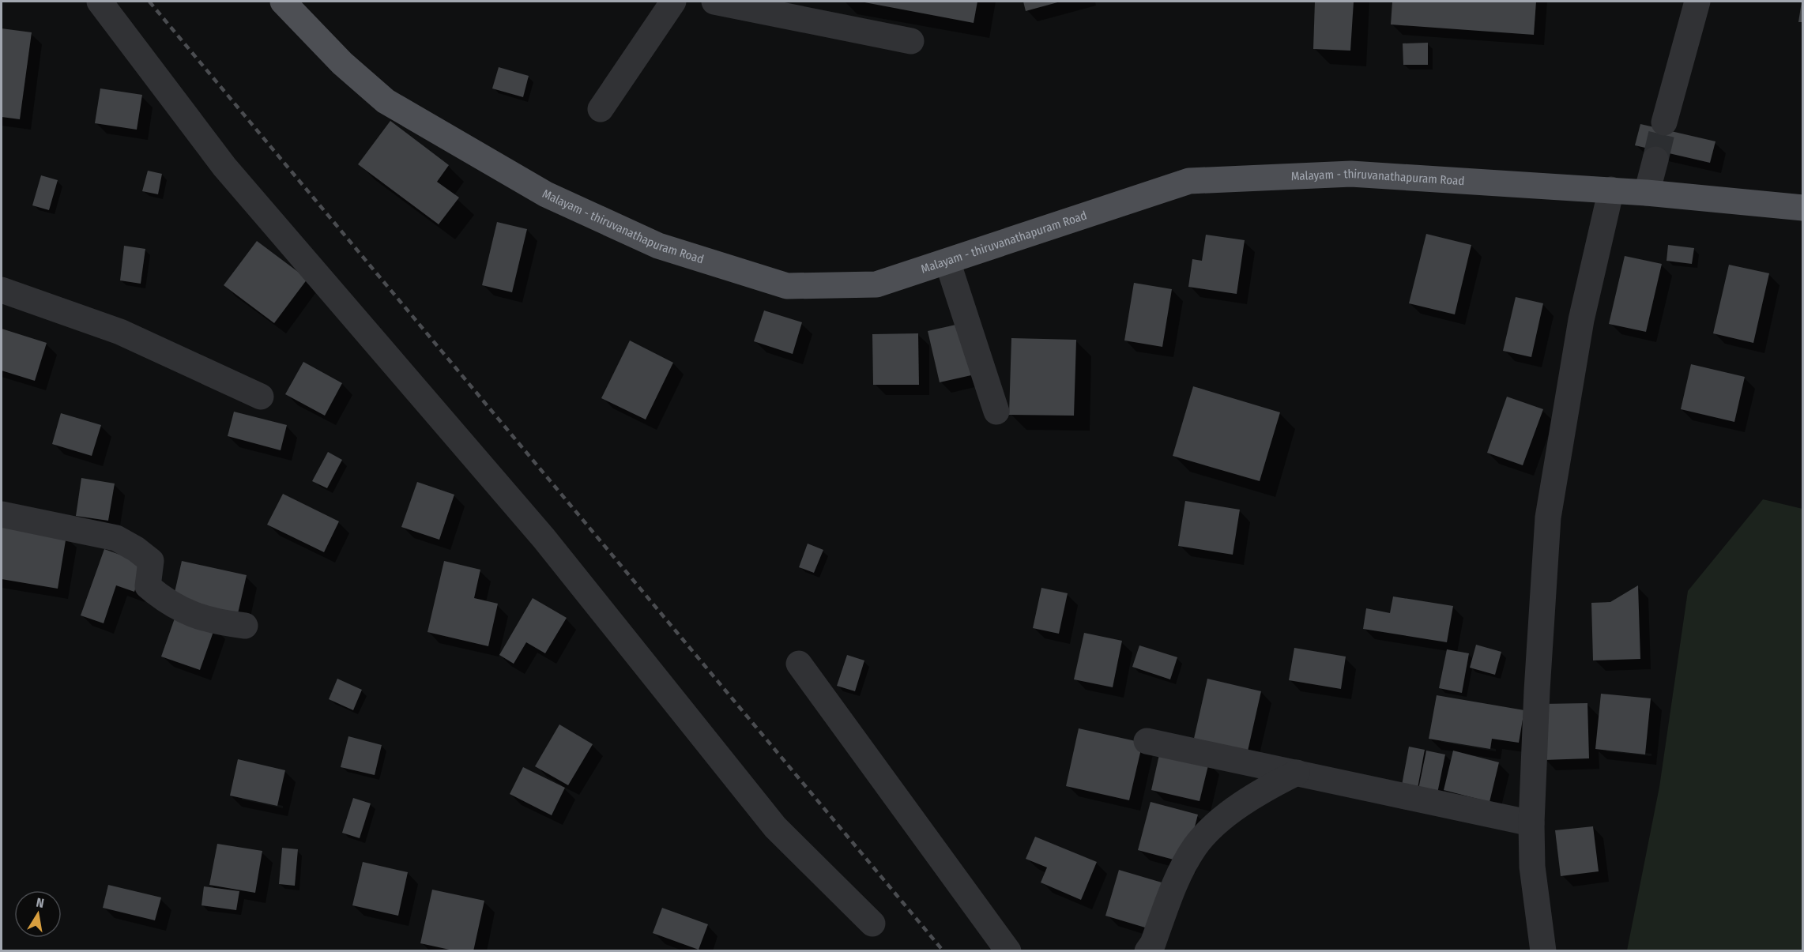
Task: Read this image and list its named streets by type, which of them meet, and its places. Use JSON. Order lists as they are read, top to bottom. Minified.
{"streets":{"main road":["Malayam - thiruvanathapuram Road"]},"north":"top"}
